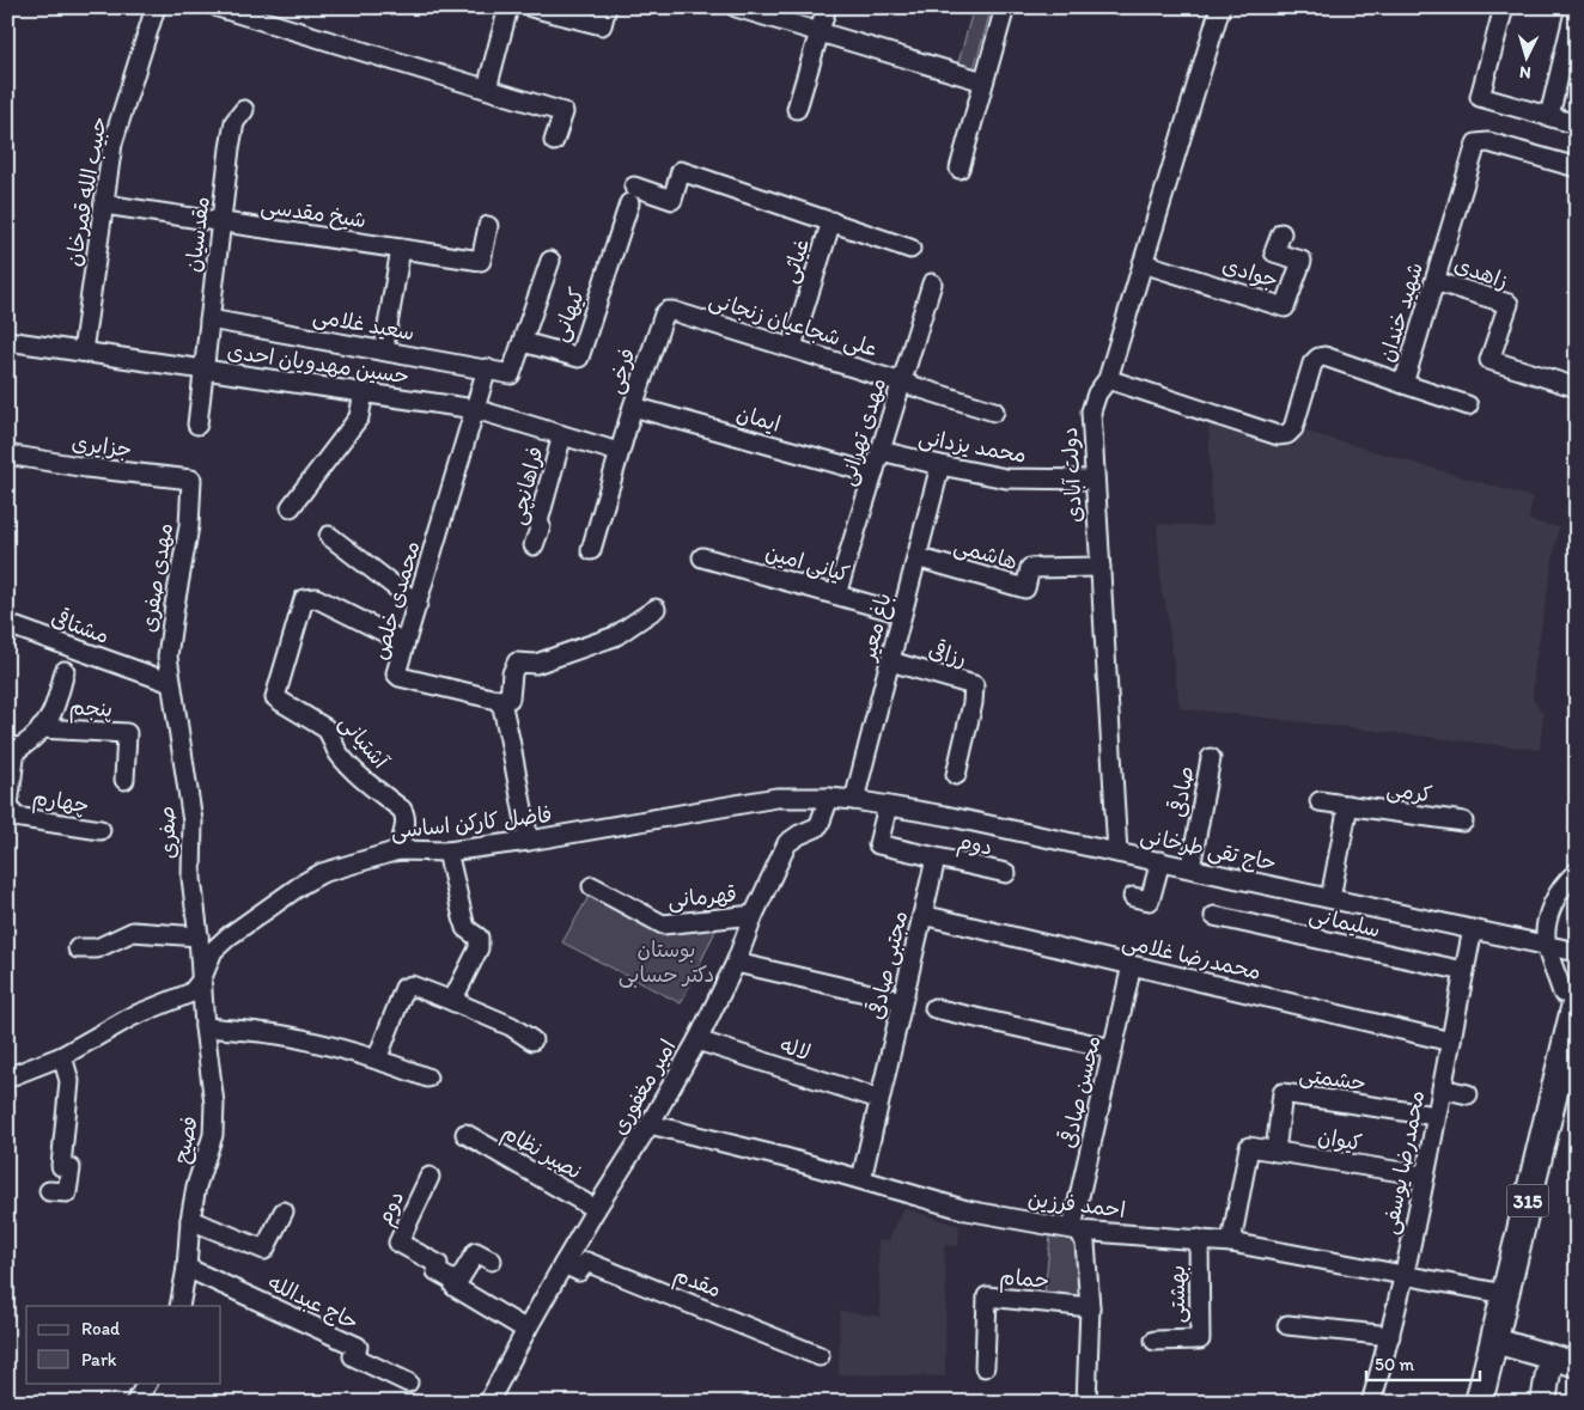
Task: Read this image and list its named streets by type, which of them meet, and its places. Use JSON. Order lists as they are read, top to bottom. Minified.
{"streets":{"main road":["315"],"street":["حبیب الله قمرخان","شیخ مقدسی","مقدسیان","غیاثی","جوادی","زاهدی","شهید خندان","کیهانی","سعید غلامی","علی شجاعیان زنجانی","حسین مهدویان احدی","فرخی","ایمان","مهدی تهرانی","جزایری","محمد یزدانی","دولت آبادی","فراهانچی","هاشمی","کیانی امین","مهدی صفری","محمدی خلص","مشتاقی","باغ معیر","رزاقی","پنجم","آشتیانی","صادقی","کرمی","چهارم","فاضل کارکن اساسی","صفری","دوم","حاج تقی طرخانی","قهرمانی","سلیمانی","محمدرضا غلامی","مجتبی صادقی","لاله","حشمتی","امیر مغفوری","محسن صادقی","فصیح","کیوان","نصیر نظام","محمدرضا یوسفی","احمد فرزین","حمام","مقدم","بهشتی","حاج عبدالله"]},"crossings":[["حبیب الله قمرخان","شیخ مقدسی"],["حبیب الله قمرخان","حسین مهدویان احدی"],["شیخ مقدسی","مقدسیان"],["مقدسیان","سعید غلامی"],["مقدسیان","حسین مهدویان احدی"],["غیاثی","کیهانی"],["غیاثی","علی شجاعیان زنجانی"],["جوادی","دولت آبادی"],["زاهدی","شهید خندان"],["شهید خندان","دولت آبادی"],["کیهانی","سعید غلامی"],["سعید غلامی","محمدی خلص"],["علی شجاعیان زنجانی","فرخی"],["علی شجاعیان زنجانی","مهدی تهرانی"],["حسین مهدویان احدی","فرخی"],["حسین مهدویان احدی","فراهانچی"],["حسین مهدویان احدی","محمدی خلص"],["فرخی","ایمان"],["ایمان","مهدی تهرانی"],["مهدی تهرانی","محمد یزدانی"],["مهدی تهرانی","کیانی امین"],["جزایری","مهدی صفری"],["محمد یزدانی","دولت آبادی"],["محمد یزدانی","باغ معیر"],["دولت آبادی","هاشمی"],["دولت آبادی","حاج تقی طرخانی"],["هاشمی","باغ معیر"],["کیانی امین","باغ معیر"],["مهدی صفری","مشتاقی"],["مهدی صفری","صفری"],["محمدی خلص","آشتیانی"],["مشتاقی","صفری"],["باغ معیر","رزاقی"],["باغ معیر","حاج تقی طرخانی"],["آشتیانی","فاضل کارکن اساسی"],["صادقی","حاج تقی طرخانی"],["فاضل کارکن اساسی","صفری"],["فاضل کارکن اساسی","حاج تقی طرخانی"],["فاضل کارکن اساسی","امیر مغفوری"],["فاضل کارکن اساسی","فصیح"],["صفری","فصیح"],["دوم","مجتبی صادقی"],["حاج تقی طرخانی","امیر مغفوری"],["حاج تقی طرخانی","محمدرضا یوسفی"],["قهرمانی","امیر مغفوری"],["سلیمانی","محمدرضا یوسفی"],["محمدرضا غلامی","مجتبی صادقی"],["محمدرضا غلامی","محسن صادقی"],["محمدرضا غلامی","محمدرضا یوسفی"],["مجتبی صادقی","لاله"],["مجتبی صادقی","احمد فرزین"],["لاله","امیر مغفوری"],["حشمتی","کیوان"],["حشمتی","محمدرضا یوسفی"],["امیر مغفوری","نصیر نظام"],["امیر مغفوری","احمد فرزین"],["امیر مغفوری","مقدم"],["محسن صادقی","احمد فرزین"],["فصیح","حاج عبدالله"],["کیوان","محمدرضا یوسفی"],["کیوان","احمد فرزین"],["محمدرضا یوسفی","احمد فرزین"],["315","احمد فرزین"],["احمد فرزین","بهشتی"]],"parks":["بوستان دکتر حسابی"],"legend":["Road","Park"],"scale_bar":"50 m","north":"bottom"}
